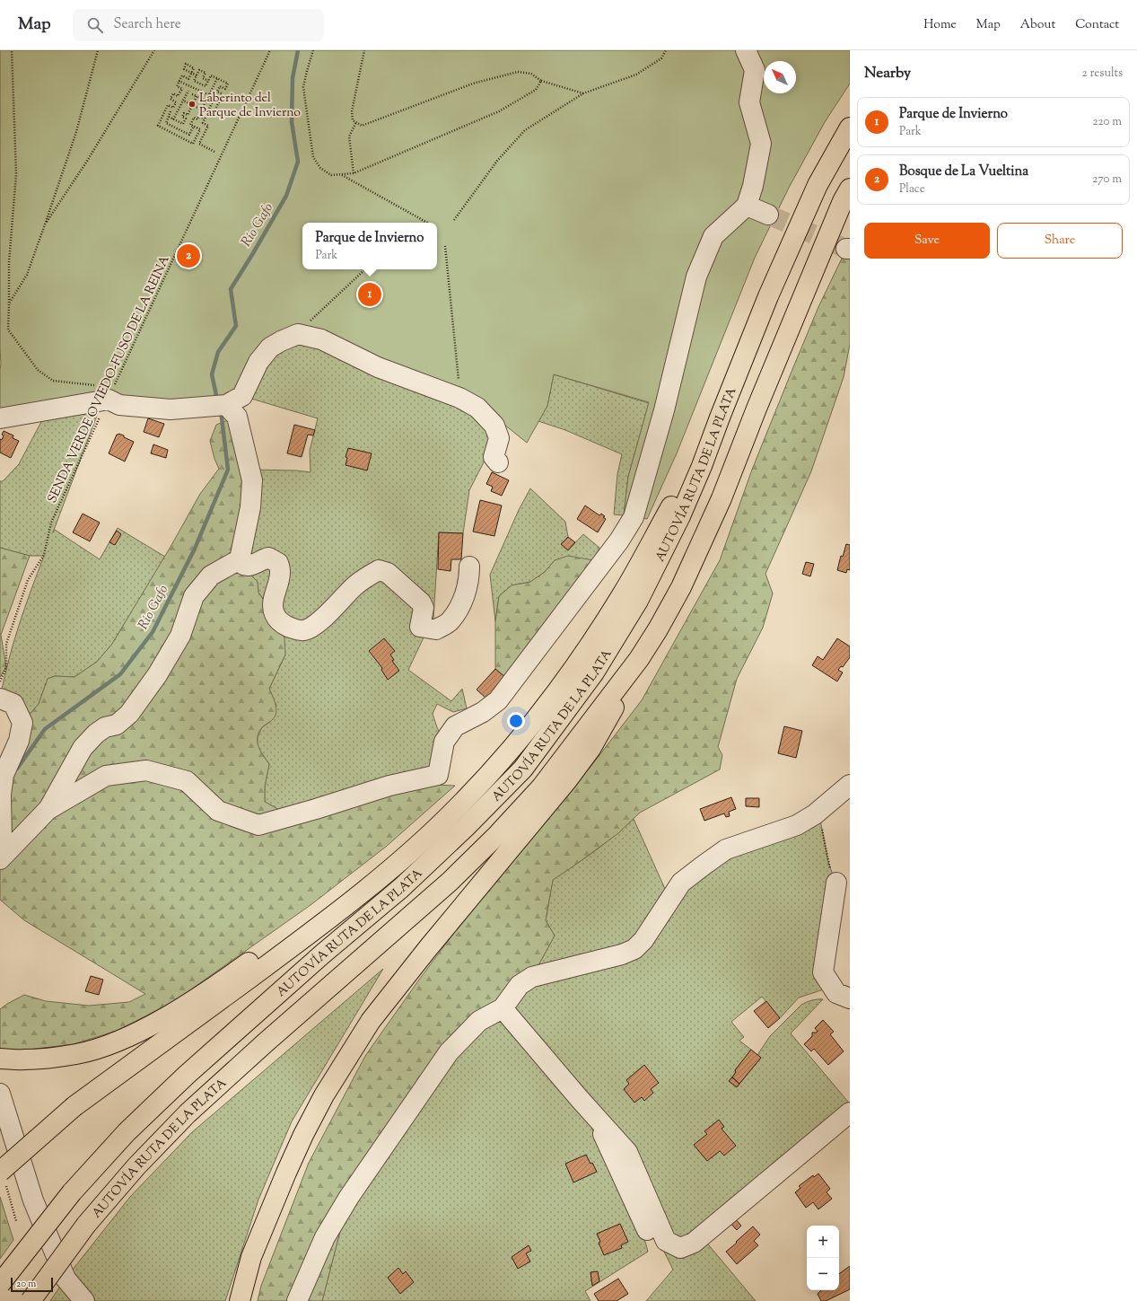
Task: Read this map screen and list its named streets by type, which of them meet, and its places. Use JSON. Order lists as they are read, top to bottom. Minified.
{"streets":{"highway":["AUTOVÍA RUTA DE LA PLATA"],"path":["SENDA VERDE OVIEDO-FUSO DE LA REINA"]},"water":["Río Gafo"],"places":["Laberinto del Parque de Invierno"],"scale_bar":"20 m","north":"top left","page":{"header":"Map","search":"Search here","nav":["Home","Map","About","Contact"],"heading":["Nearby","2 results"],"list":[{"mark":"1","name":"Parque de Invierno","note":"Park","value":"220 m"},{"mark":"2","name":"Bosque de La Vueltina","note":"Place","value":"270 m"}],"buttons":["Save","Share"],"popup":["Parque de Invierno","Park"],"pins":["2","1"],"map_buttons":["+","−"],"scale":"20 m"}}
